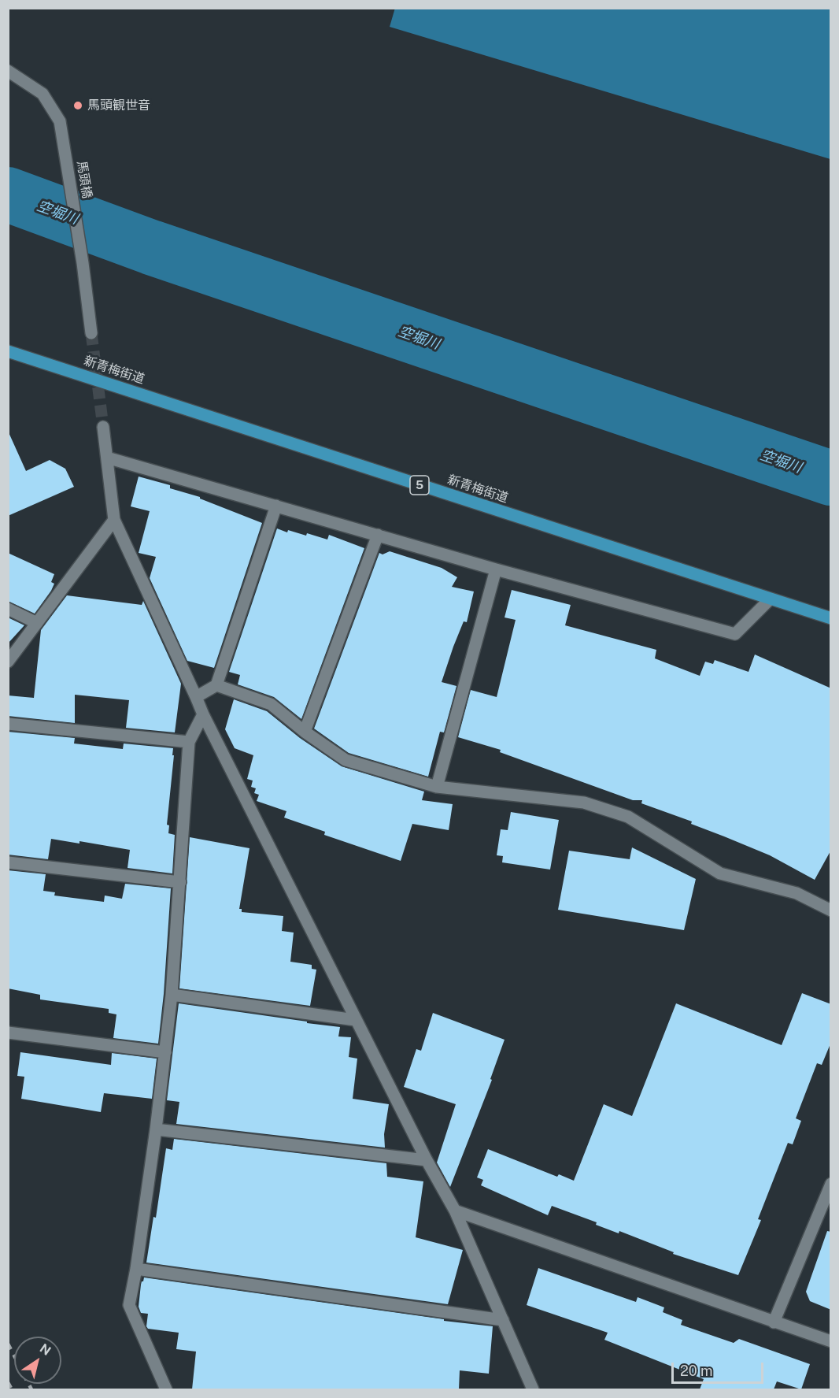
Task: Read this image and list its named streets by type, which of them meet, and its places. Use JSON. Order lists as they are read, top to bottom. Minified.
{"streets":{"main road":["新青梅街道","5"],"street":["馬頭橋"]},"water":["空堀川"],"places":["馬頭観世音"],"scale_bar":"20 m","north":"top right"}
